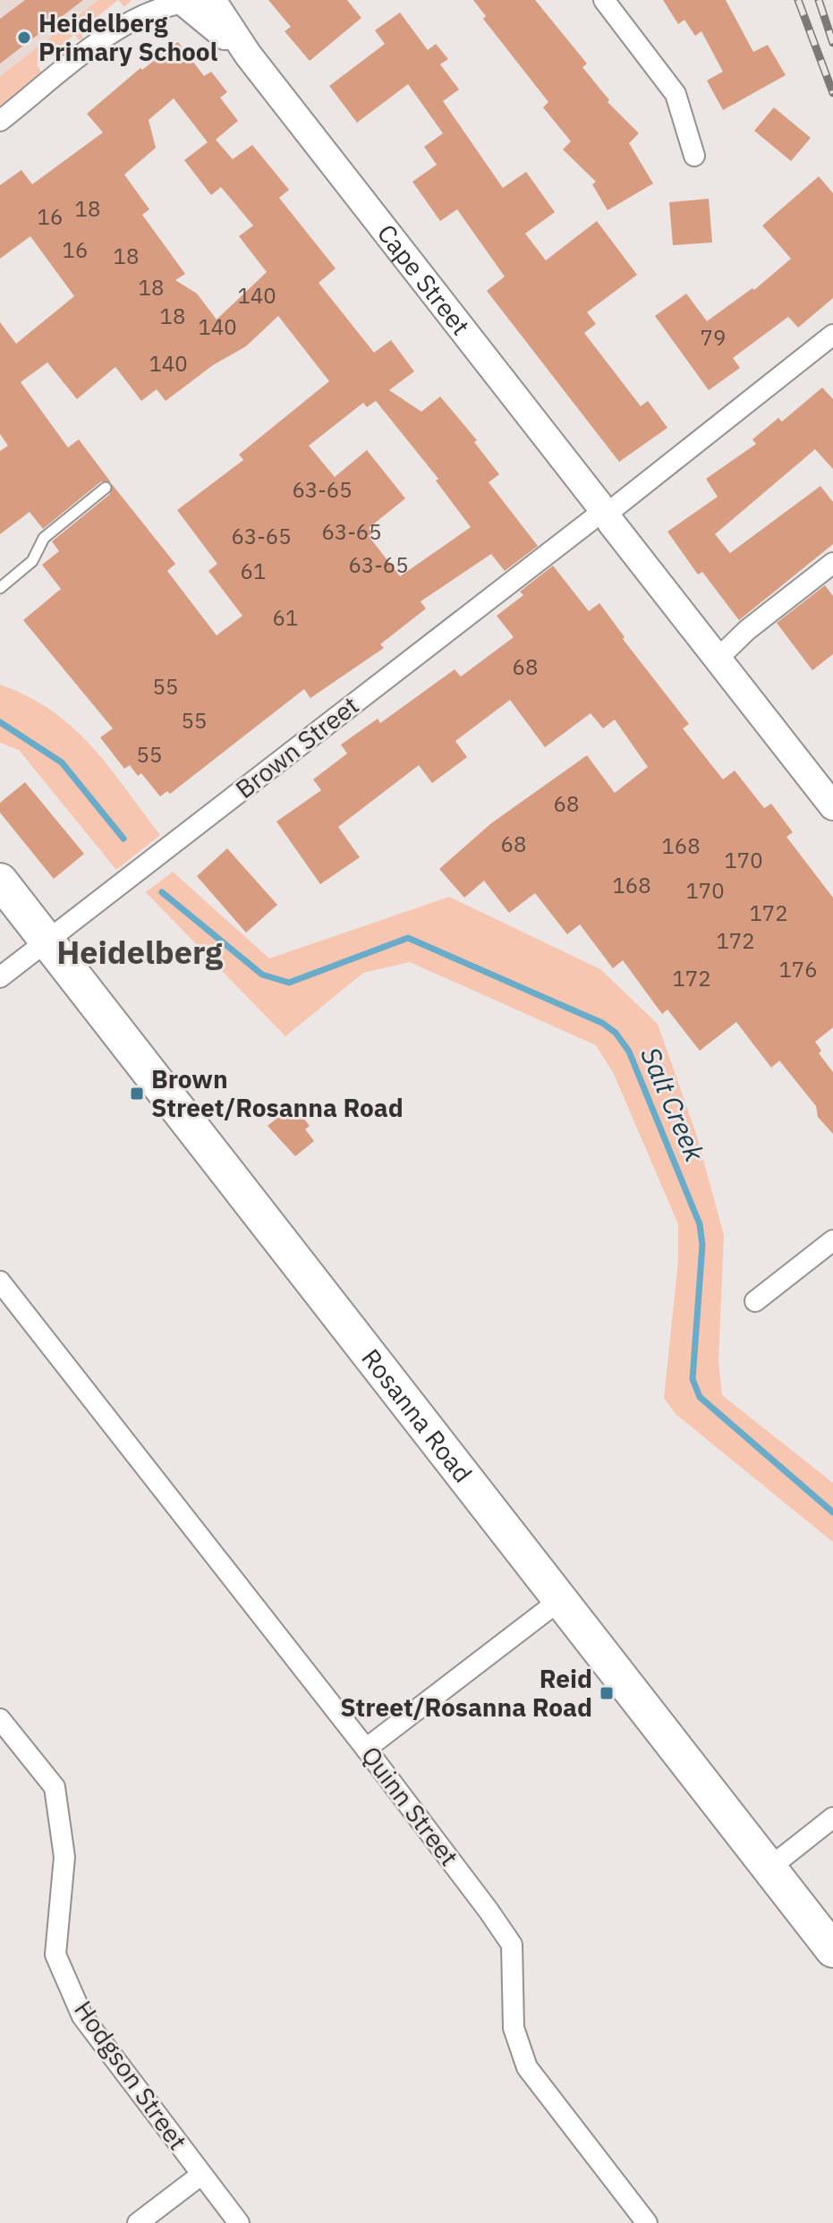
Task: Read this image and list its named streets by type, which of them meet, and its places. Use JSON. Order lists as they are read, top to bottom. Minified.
{"streets":{"highway":["Rosanna Road"],"street":["Cape Street","Brown Street","Quinn Street","Hodgson Street"]},"crossings":[["Cape Street","Brown Street"],["Brown Street","Rosanna Road"]],"districts":["Heidelberg"],"water":["Salt Creek"],"places":{"other":["Heidelberg Primary School"],"transit":["Brown Street/Rosanna Road","Reid Street/Rosanna Road"]},"house_numbers":["18","16","16","18","18","140","18","140","79","140","63-65","63-65","63-65","63-65","61","61","68","55","55","55","68","68","168","170","168","170","172","172","176","172"]}
